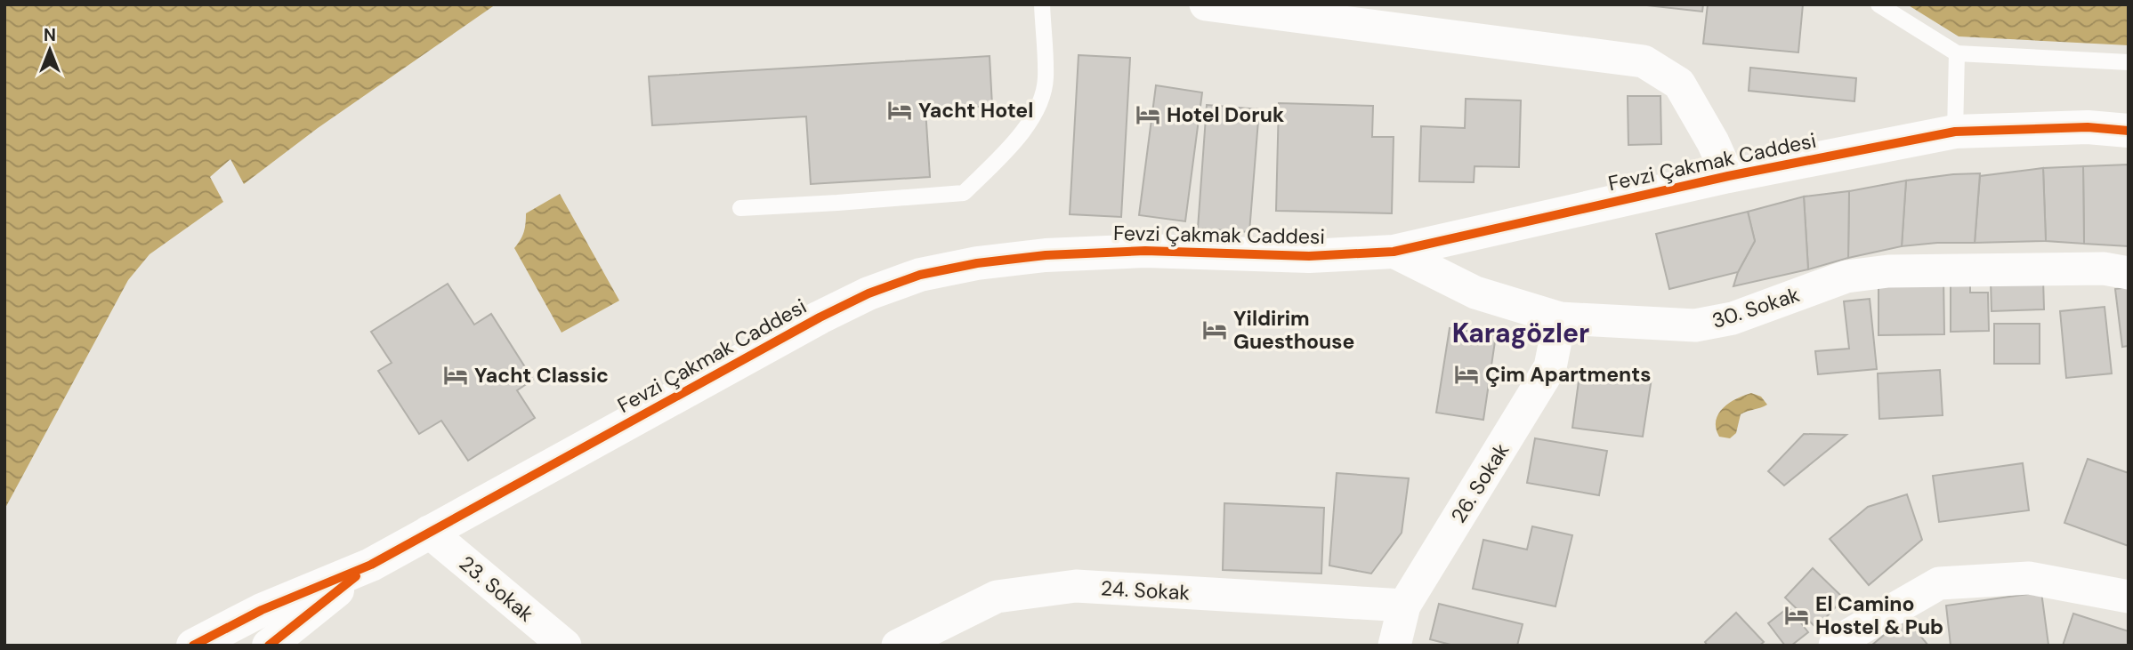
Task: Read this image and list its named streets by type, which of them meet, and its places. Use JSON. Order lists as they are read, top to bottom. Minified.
{"streets":{"street":["Fevzi Çakmak Caddesi","30. Sokak","26. Sokak","23. Sokak","24. Sokak"]},"crossings":[["Fevzi Çakmak Caddesi","30. Sokak"],["Fevzi Çakmak Caddesi","23. Sokak"],["30. Sokak","26. Sokak"],["26. Sokak","24. Sokak"]],"districts":["Karagözler"],"places":{"hotel":["Yacht Hotel","Hotel Doruk","Yildirim Guesthouse","Çim Apartments","Yacht Classic","El Camino Hostel & Pub"]},"north":"top"}
